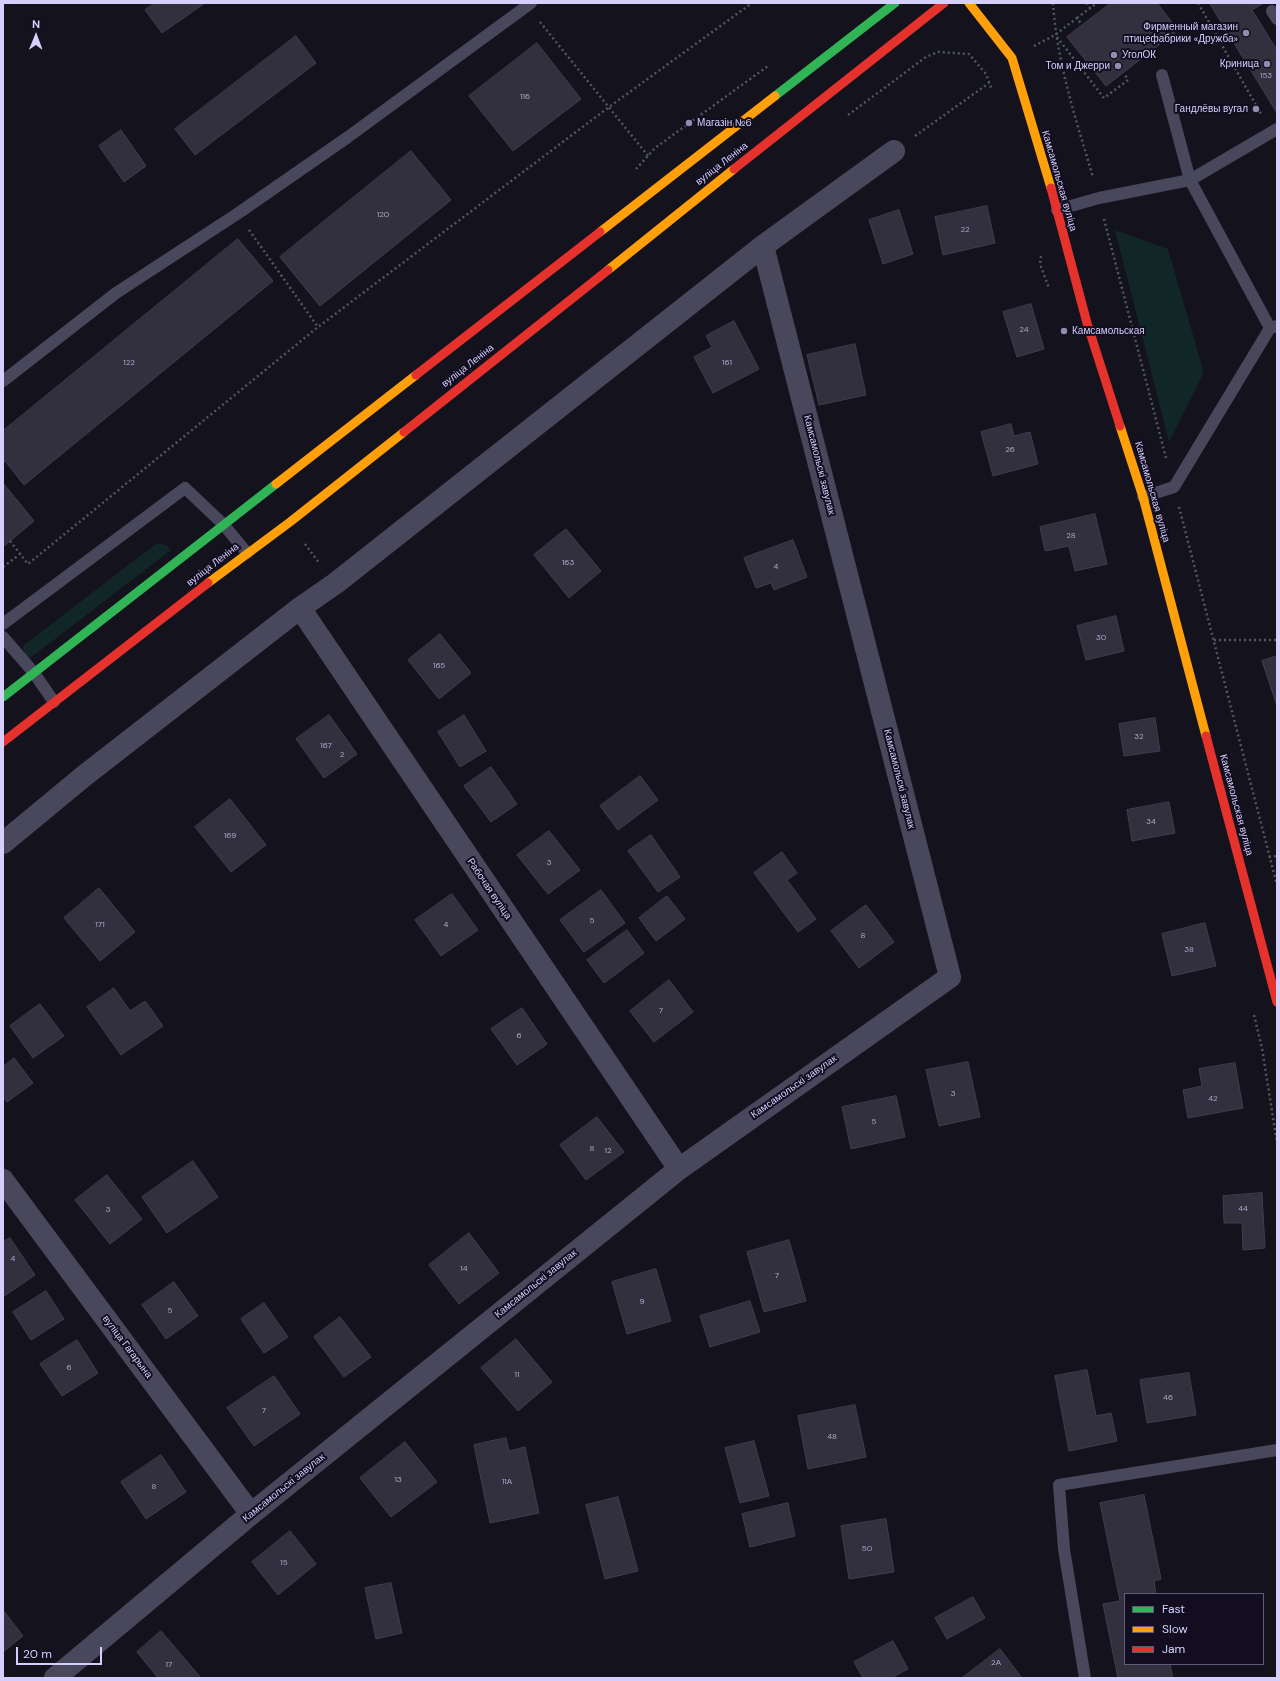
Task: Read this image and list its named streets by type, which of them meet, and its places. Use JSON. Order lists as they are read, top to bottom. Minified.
{"streets":{"main road":["вуліца Леніна","Камсамольская вуліца"],"street":["Камсамольскі завулак","Рабочая вуліца","вуліца Гагарына"]},"crossings":[["Камсамольскі завулак","Рабочая вуліца"],["Камсамольскі завулак","вуліца Гагарына"]],"places":["Фирменный магазин птицефабрики «Дружба»","УголОК","Криница","Том и Джерри","Гандлёвы вугал","Магазін №6","Камсамольская"],"house_numbers":["153","116","120","22","24","122","161","26","28","163","4","30","165","32","167","2","34","169","3","5","171","4","8","38","7","6","3","42","5","8","12","44","3","4","14","7","9","5","6","11","46","7","48","13","11А","8","50","15","2А","17"],"legend":["Fast","Slow","Jam"],"scale_bar":"20 m","north":"top"}
